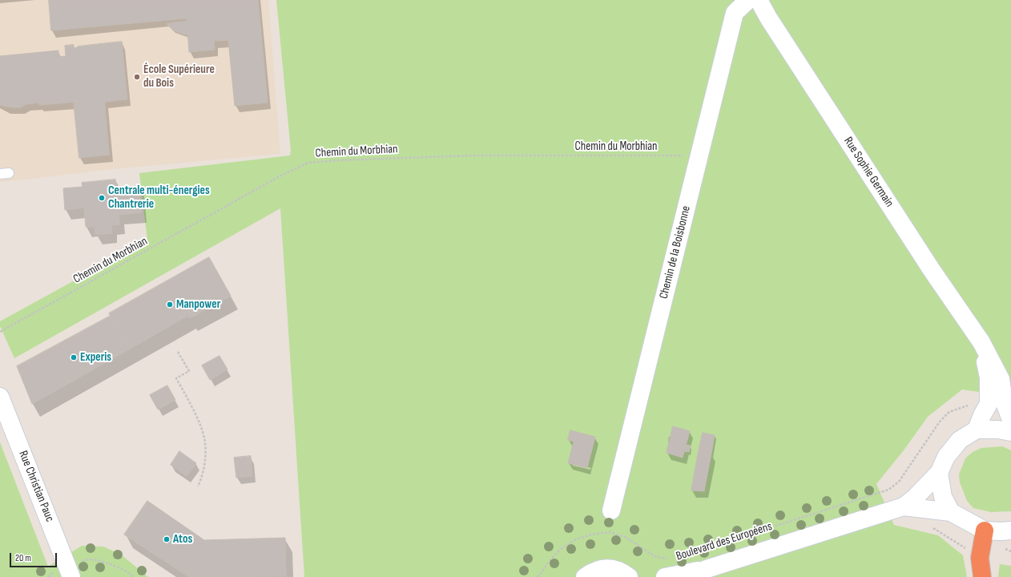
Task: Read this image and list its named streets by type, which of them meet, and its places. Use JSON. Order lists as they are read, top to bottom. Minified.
{"streets":{"street":["Rue Sophie Germain","Chemin de la Boisbonne","Rue Christian Pauc","Boulevard des Européens"],"path":["Chemin du Morbhian"]},"crossings":[["Chemin du Morbhian","Chemin de la Boisbonne"],["Rue Sophie Germain","Boulevard des Européens"]],"places":["École Supérieure du Bois","Centrale multi-énergies Chantrerie","Manpower","Experis","Atos"],"scale_bar":"20 m"}
